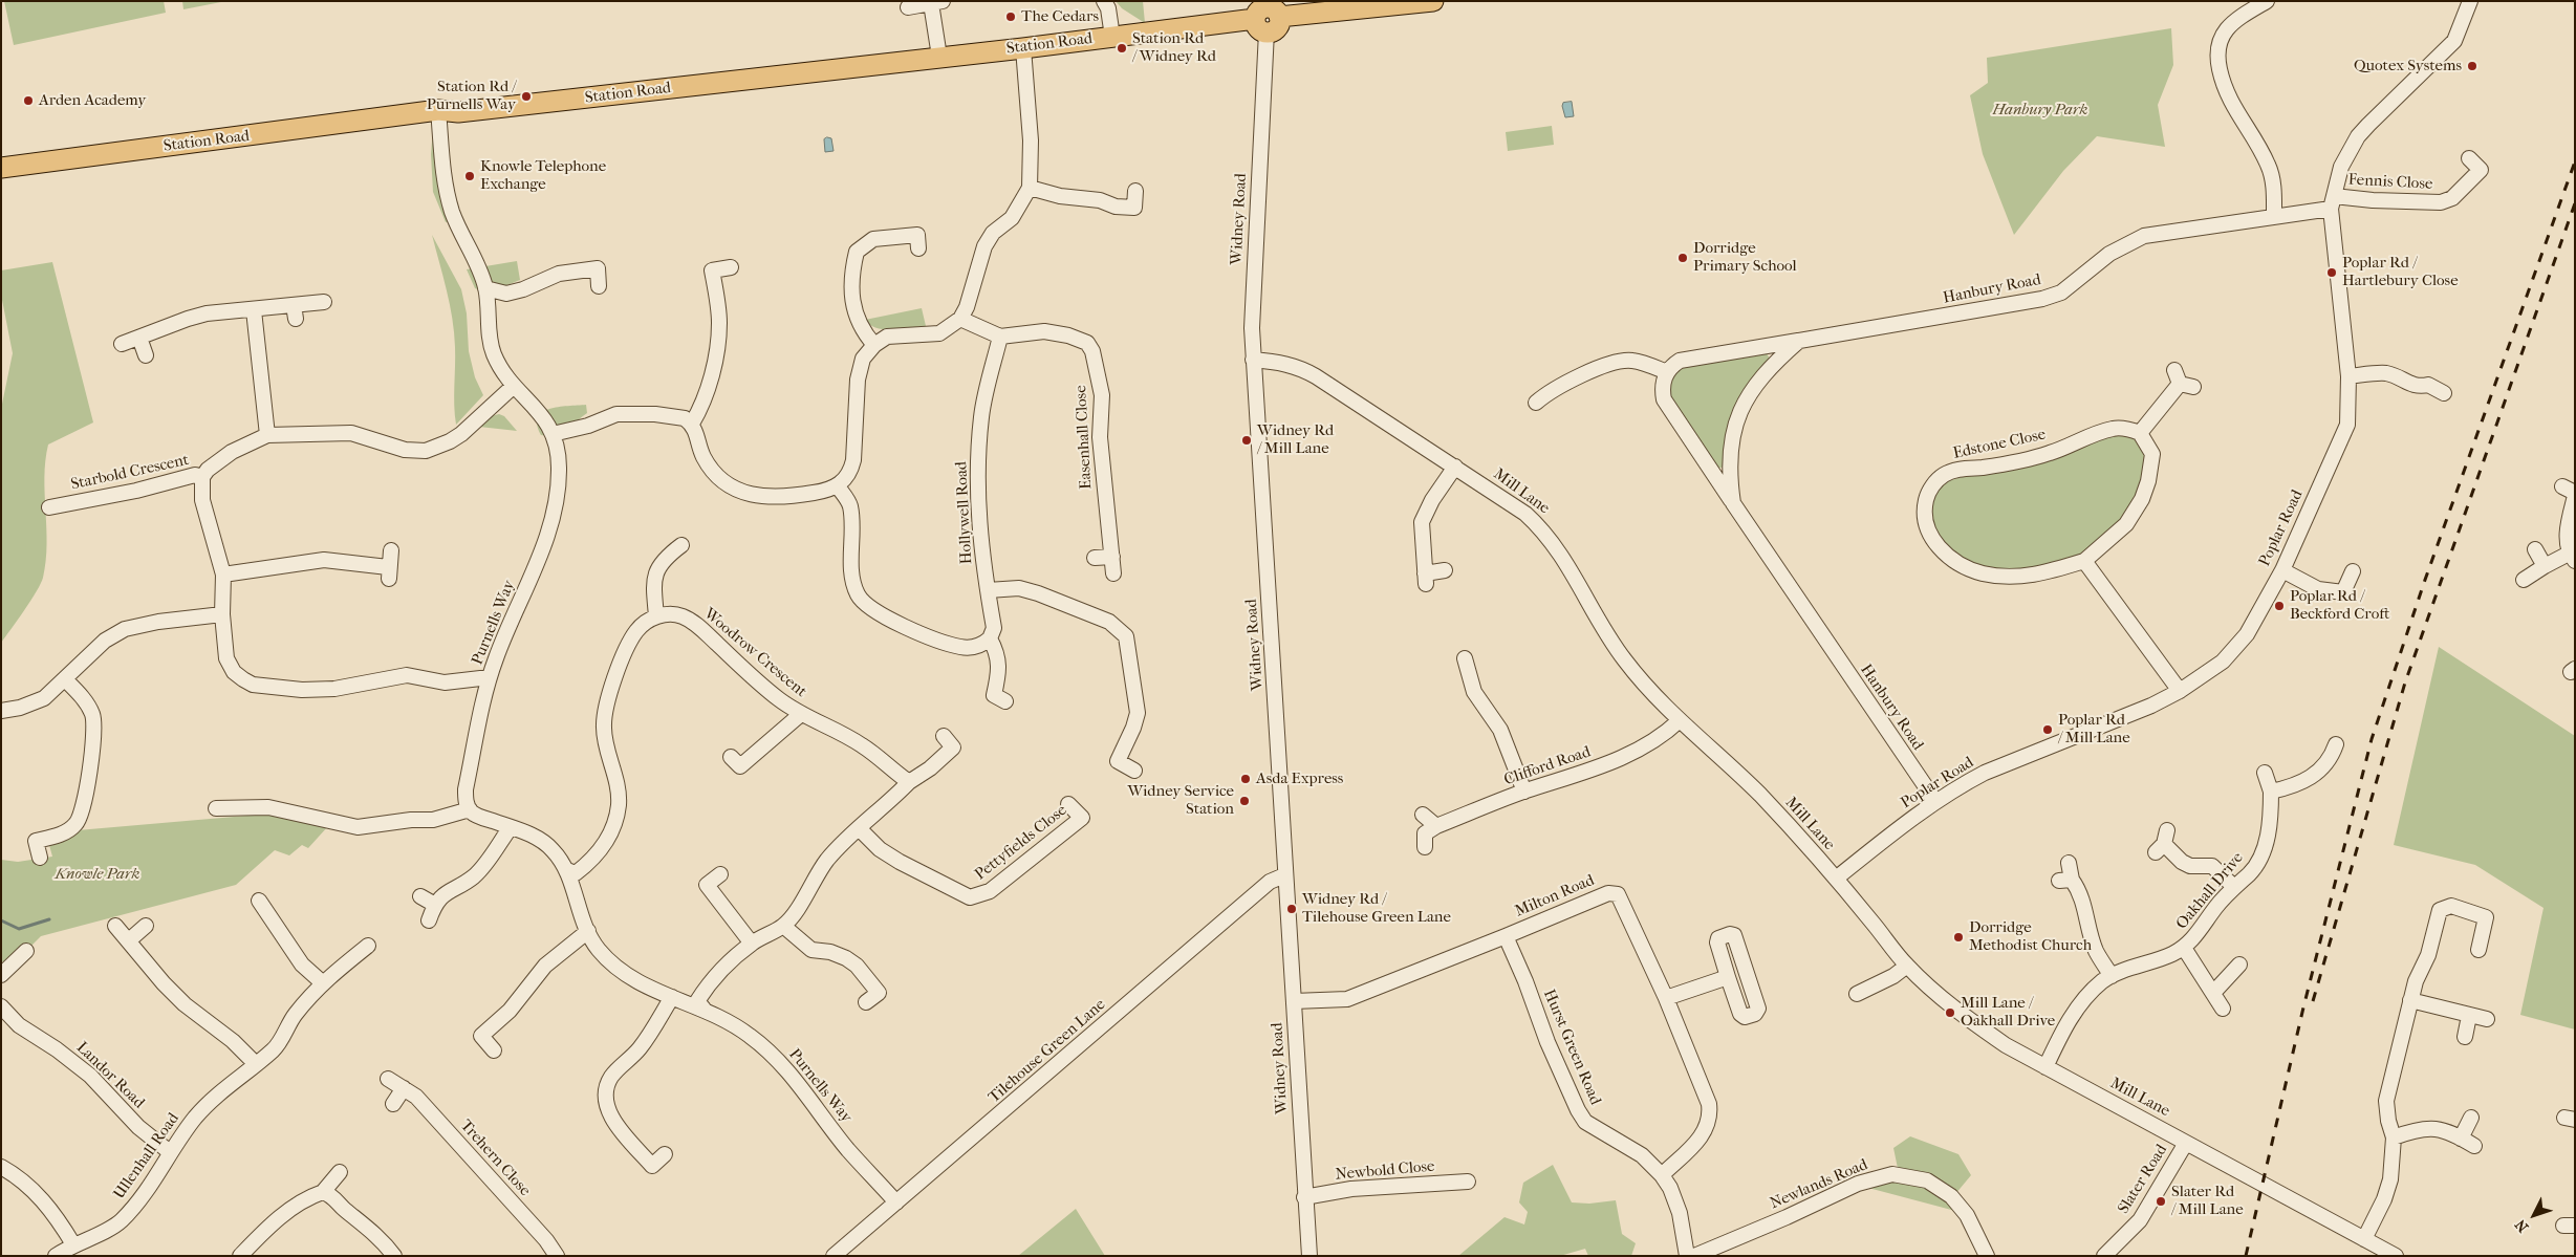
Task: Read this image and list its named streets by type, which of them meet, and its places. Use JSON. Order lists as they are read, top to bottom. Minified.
{"streets":{"main road":["Station Road"],"street":["Fennis Close","Widney Road","Hanbury Road","Easenhall Close","Edstone Close","Starbold Crescent","Mill Lane","Hollywell Road","Poplar Road","Purnells Way","Woodrow Crescent","Clifford Road","Pettyfields Close","Oakhall Drive","Milton Road","Hurst Green Road","Tilehouse Green Lane","Landor Road","Ullenhall Road","Trehern Close","Newbold Close","Slater Road","Newlands Road"]},"crossings":[["Station Road","Widney Road"],["Station Road","Purnells Way"],["Fennis Close","Hanbury Road"],["Fennis Close","Poplar Road"],["Widney Road","Mill Lane"],["Widney Road","Milton Road"],["Widney Road","Tilehouse Green Lane"],["Widney Road","Newbold Close"],["Hanbury Road","Poplar Road"],["Easenhall Close","Hollywell Road"],["Starbold Crescent","Purnells Way"],["Mill Lane","Poplar Road"],["Mill Lane","Clifford Road"],["Mill Lane","Oakhall Drive"],["Mill Lane","Slater Road"],["Purnells Way","Tilehouse Green Lane"],["Milton Road","Hurst Green Road"],["Landor Road","Ullenhall Road"]],"parks":["Hanbury Park","Knowle Park"],"places":["The Cedars","Station Rd / Widney Rd","Quotex Systems","Station Rd / Purnells Way","Arden Academy","Knowle Telephone Exchange","Dorridge Primary School","Poplar Rd / Hartlebury Close","Widney Rd / Mill Lane","Poplar Rd / Beckford Croft","Poplar Rd / Mill Lane","Asda Express","Widney Service Station","Widney Rd / Tilehouse Green Lane","Dorridge Methodist Church","Mill Lane / Oakhall Drive","Slater Rd / Mill Lane"],"north":"bottom left"}
